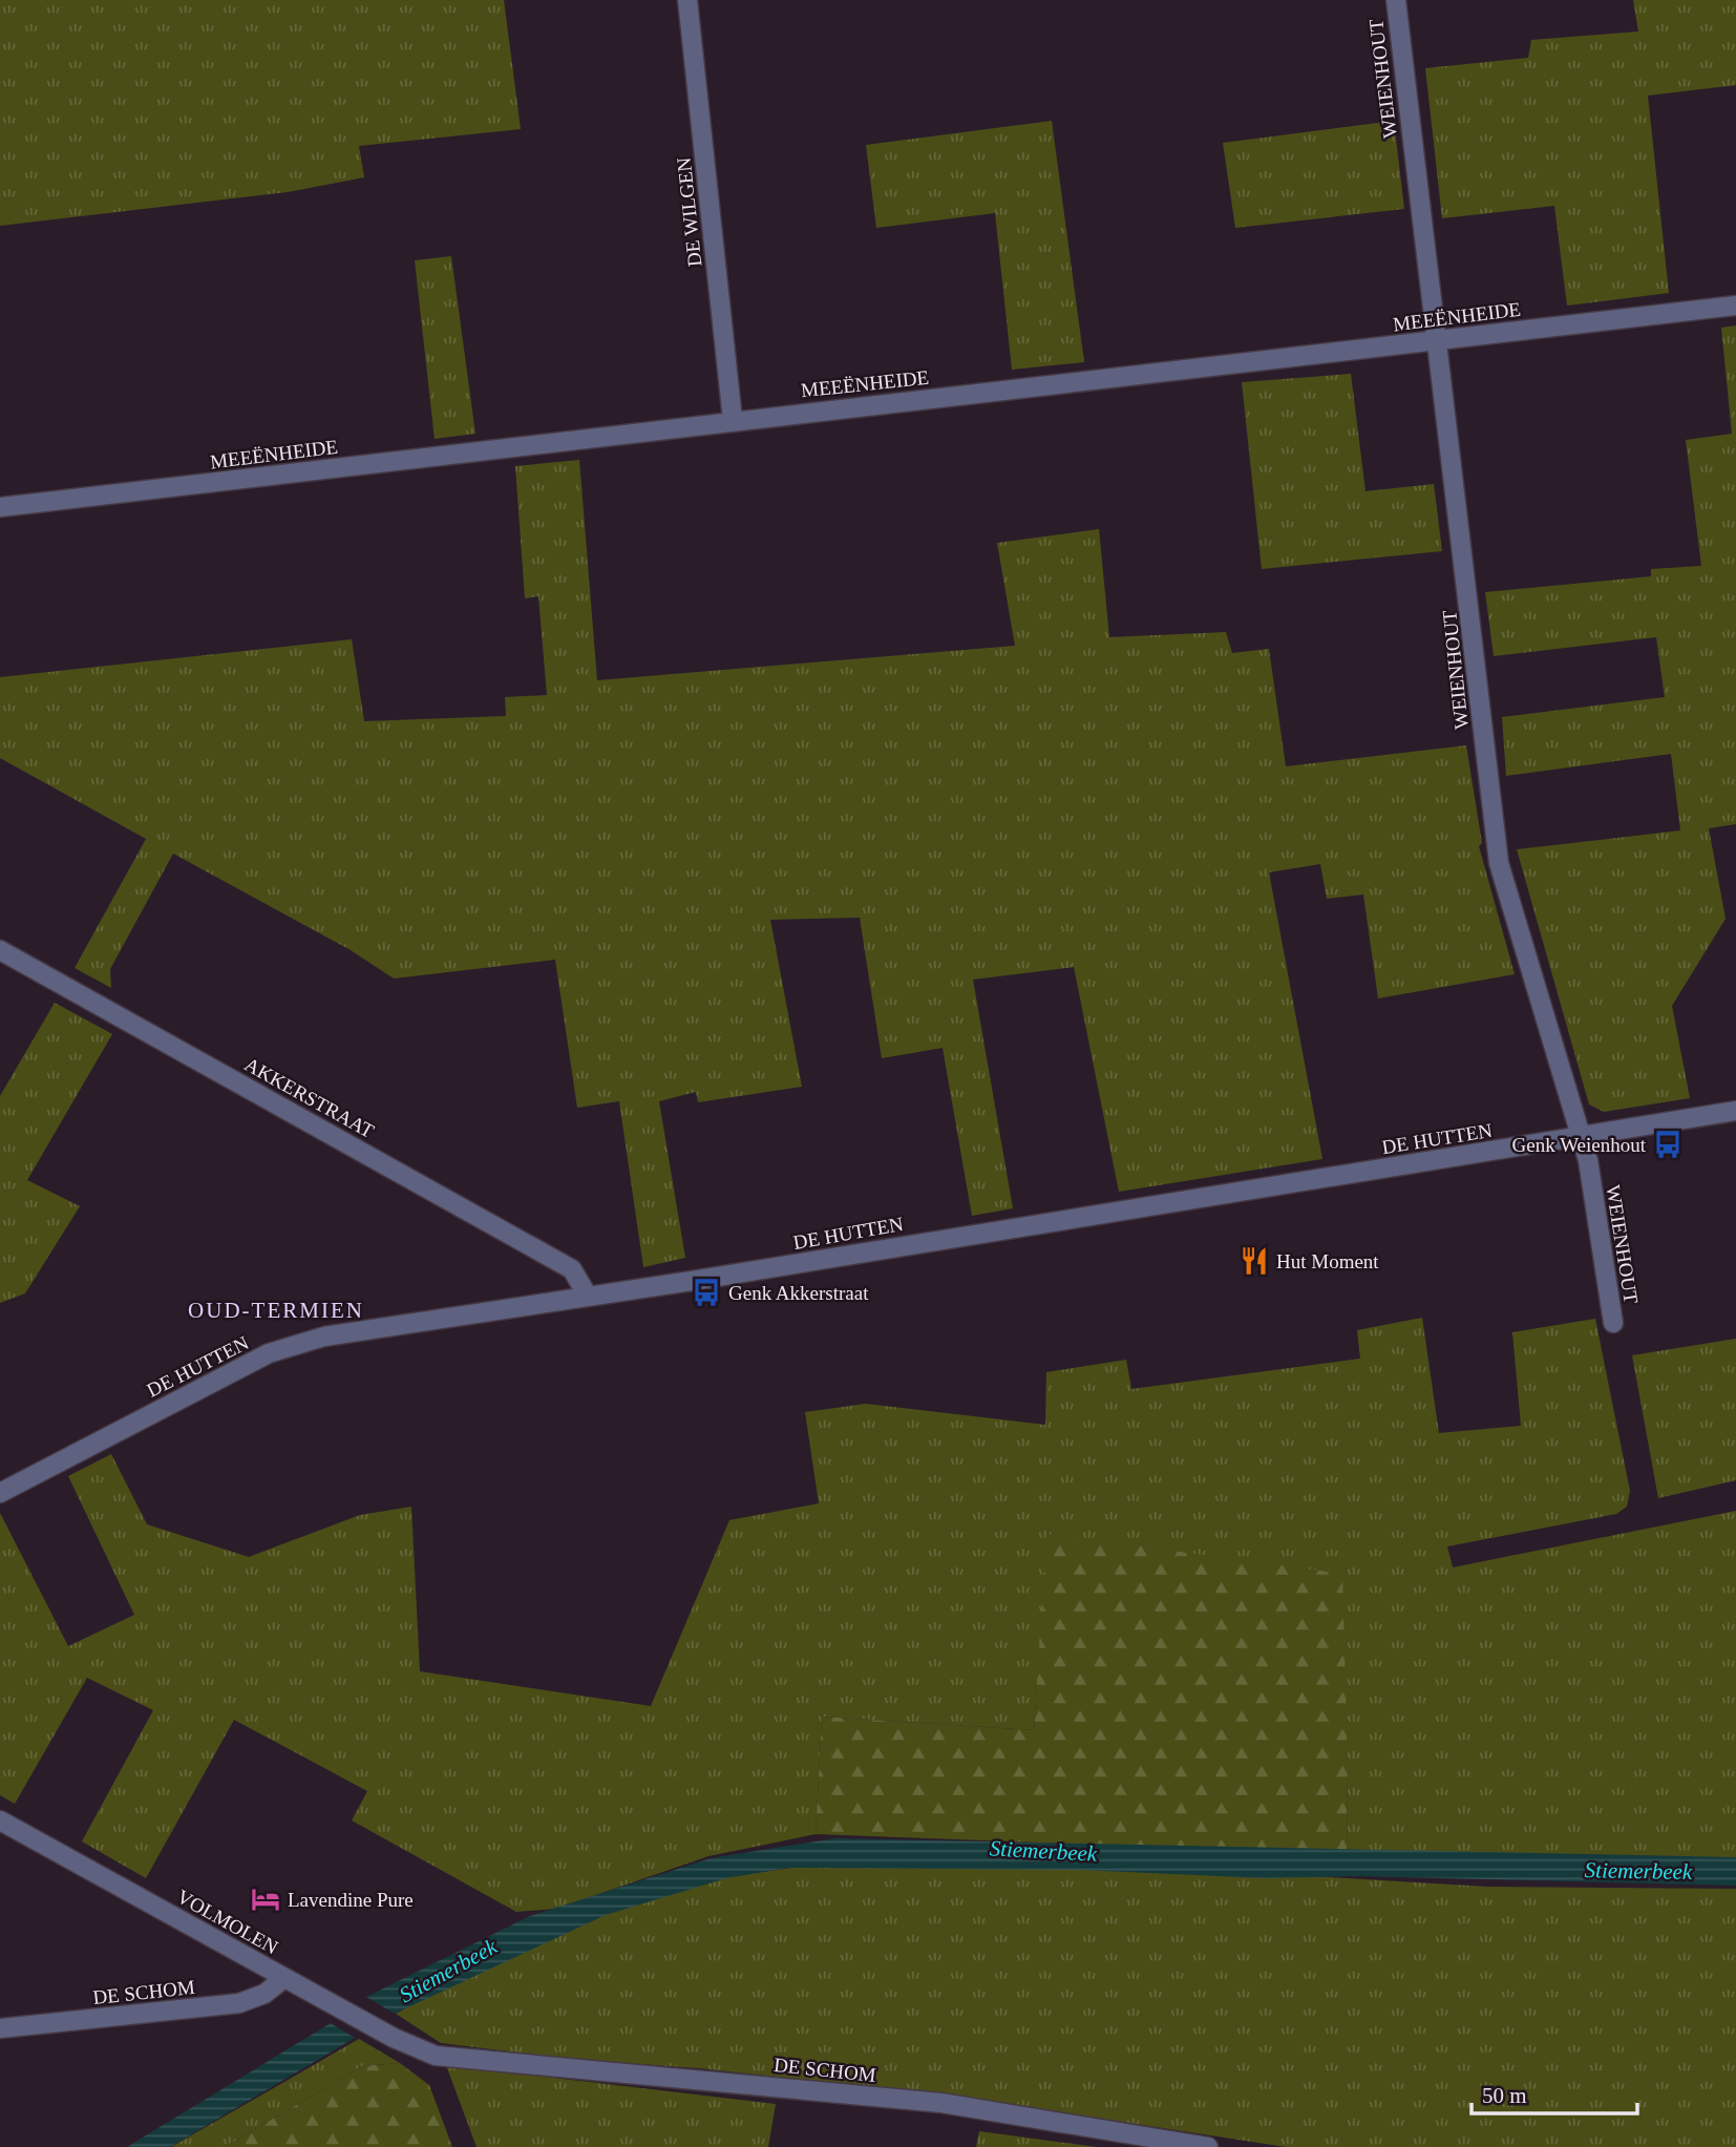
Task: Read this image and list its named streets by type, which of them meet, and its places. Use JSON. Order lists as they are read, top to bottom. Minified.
{"streets":{"street":["WEIENHOUT","DE WILGEN","MEEËNHEIDE","AKKERSTRAAT","DE HUTTEN","VOLMOLEN","DE SCHOM"]},"crossings":[["WEIENHOUT","MEEËNHEIDE"],["WEIENHOUT","DE HUTTEN"],["DE WILGEN","MEEËNHEIDE"],["AKKERSTRAAT","DE HUTTEN"],["VOLMOLEN","DE SCHOM"]],"districts":["OUD-TERMIEN"],"water":["Stiemerbeek"],"places":{"bus stop":["Genk Weienhout","Genk Akkerstraat"],"restaurant":["Hut Moment"],"hotel":["Lavendine Pure"]},"scale_bar":"50 m"}
